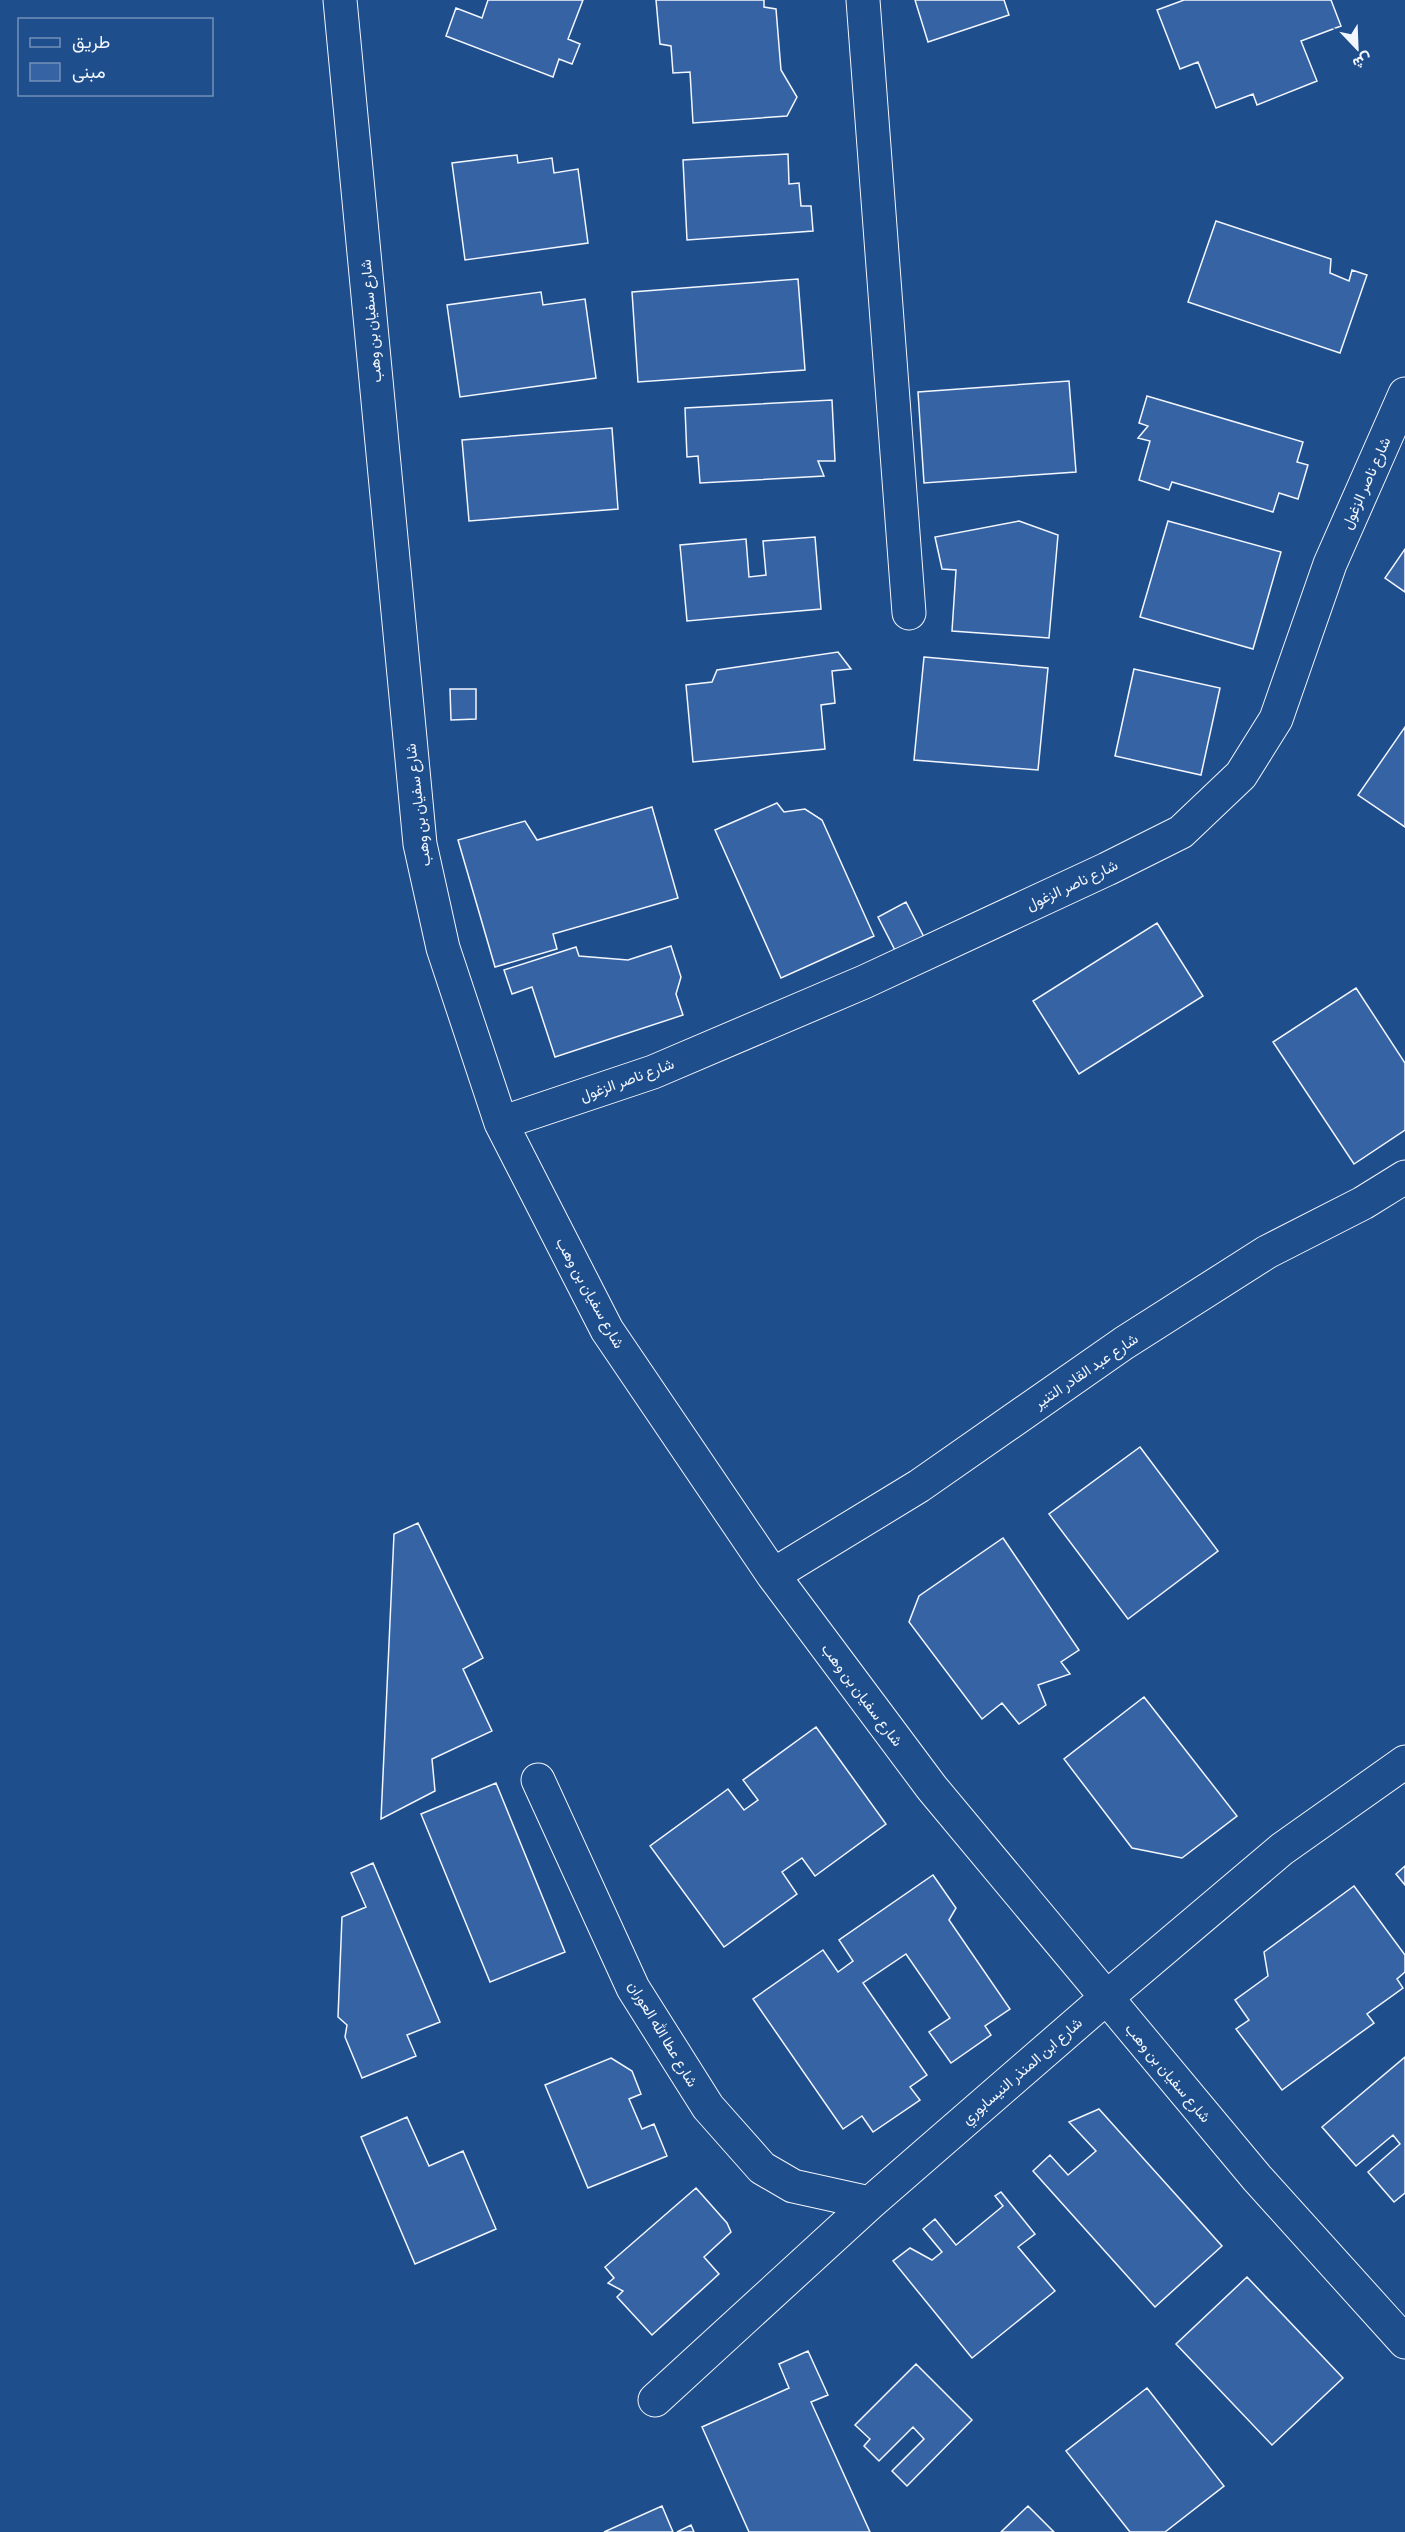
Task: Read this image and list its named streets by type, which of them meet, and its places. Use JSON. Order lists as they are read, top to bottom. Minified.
{"streets":{"street":["شارع سفيان بن وهب","شارع ناصر الزغول","شارع عبد القادر التنير","شارع عطا الله العوران","شارع ابن المنذر النيسابوري"]},"crossings":[["شارع سفيان بن وهب","شارع ناصر الزغول"],["شارع سفيان بن وهب","شارع عبد القادر التنير"],["شارع سفيان بن وهب","شارع ابن المنذر النيسابوري"],["شارع عطا الله العوران","شارع ابن المنذر النيسابوري"]],"legend":["طريق","مبنى"],"north":"bottom right"}
